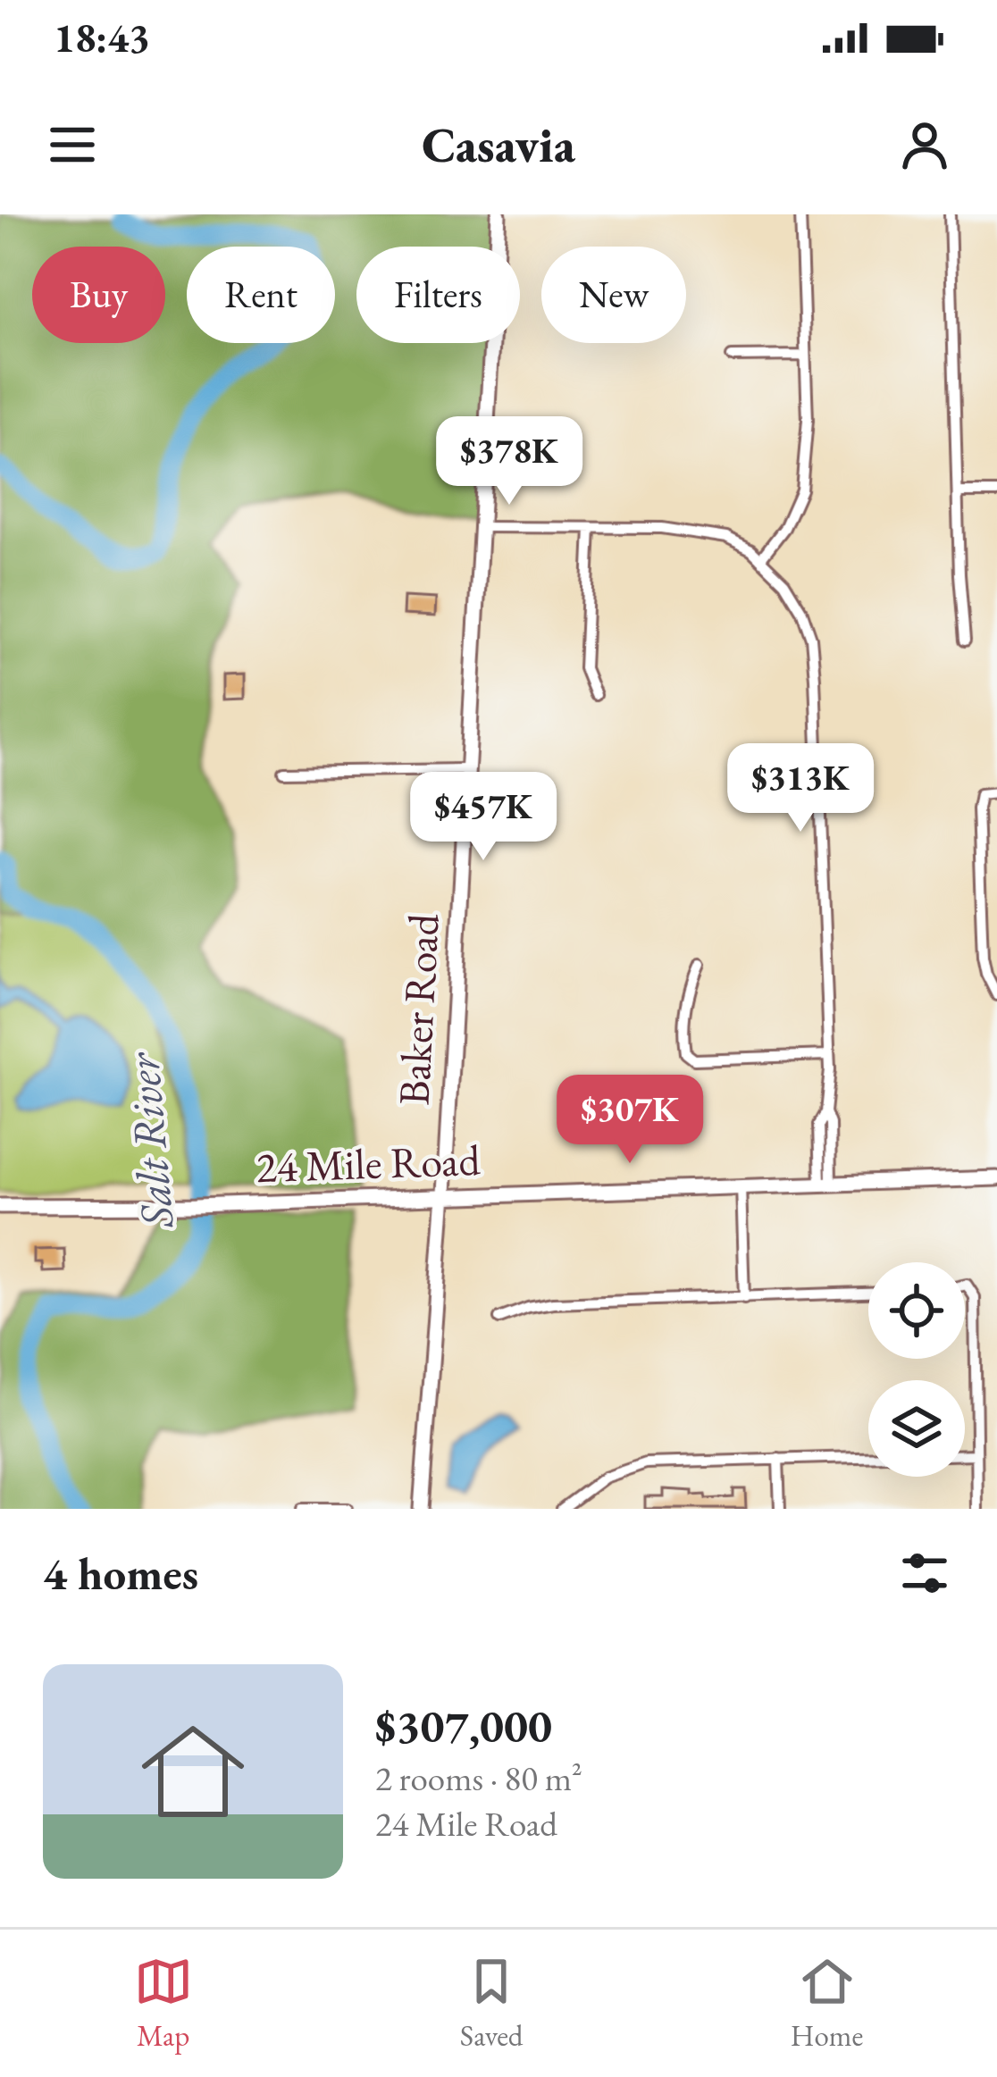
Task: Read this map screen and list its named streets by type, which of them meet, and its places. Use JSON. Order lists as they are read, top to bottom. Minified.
{"streets":{"street":["Baker Road","24 Mile Road"]},"crossings":[["Baker Road","24 Mile Road"]],"water":["Salt River"],"page":{"status":"18:43","header":"Casavia","chip":["Buy","Rent","Filters","New"],"price":["$378K","$313K","$457K","$307K"],"heading":"4 homes","list":[{"name":"$307,000","note":"2 rooms · 80 m² · 24 Mile Road"}],"tabs":["Map","Saved","Home"]}}
